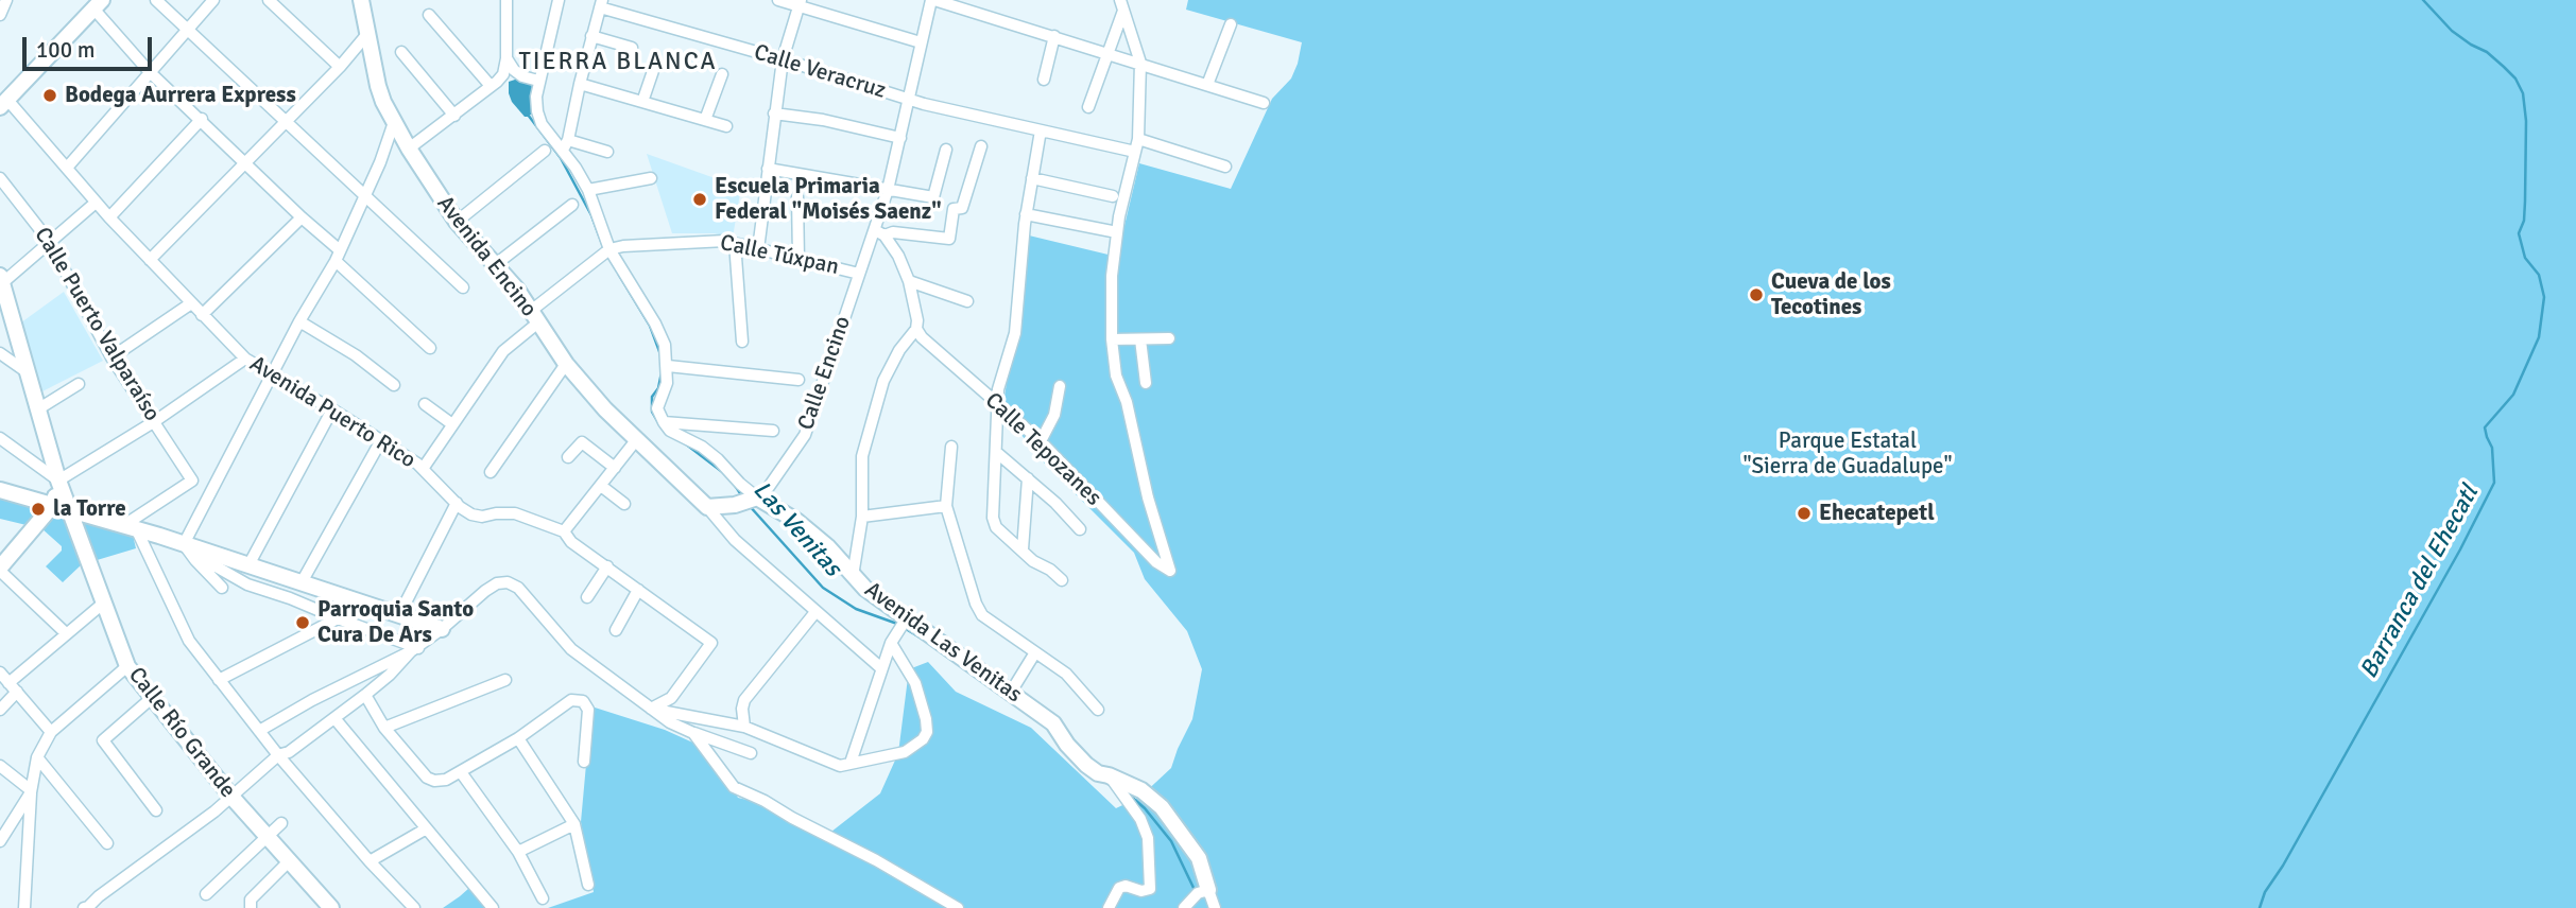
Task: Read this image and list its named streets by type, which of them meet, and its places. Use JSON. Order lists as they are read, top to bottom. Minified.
{"streets":{"main road":["Avenida Encino","Avenida Las Venitas","Calle Río Grande"],"street":["Calle Veracruz","Calle Túxpan","Calle Puerto Valparaíso","Calle Encino","Avenida Puerto Rico","Calle Tepozanes"]},"crossings":[["Calle Veracruz","Calle Encino"],["Calle Túxpan","Calle Encino"],["Calle Encino","Avenida Las Venitas"]],"districts":["TIERRA BLANCA"],"water":["Las Venitas","Barranca del Ehecatl"],"parks":["Parque Estatal \"Sierra de Guadalupe\""],"places":["Bodega Aurrera Express","Escuela Primaria Federal \"Moisés Saenz\"","Cueva de los Tecotines","la Torre","Ehecatepetl","Parroquia Santo Cura De Ars"],"scale_bar":"100 m"}
